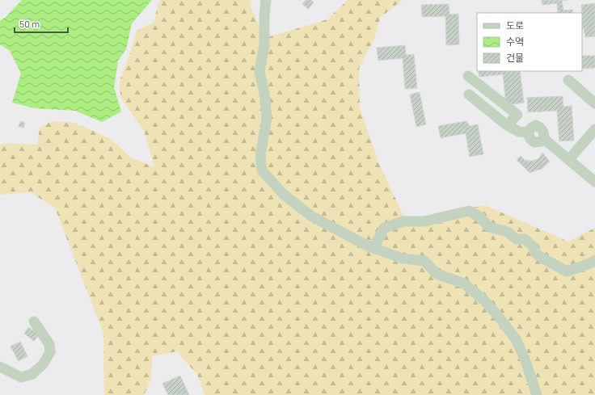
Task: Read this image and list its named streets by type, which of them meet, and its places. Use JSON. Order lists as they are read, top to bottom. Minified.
{"legend":["도로","수역","건물"],"scale_bar":"50 m"}
